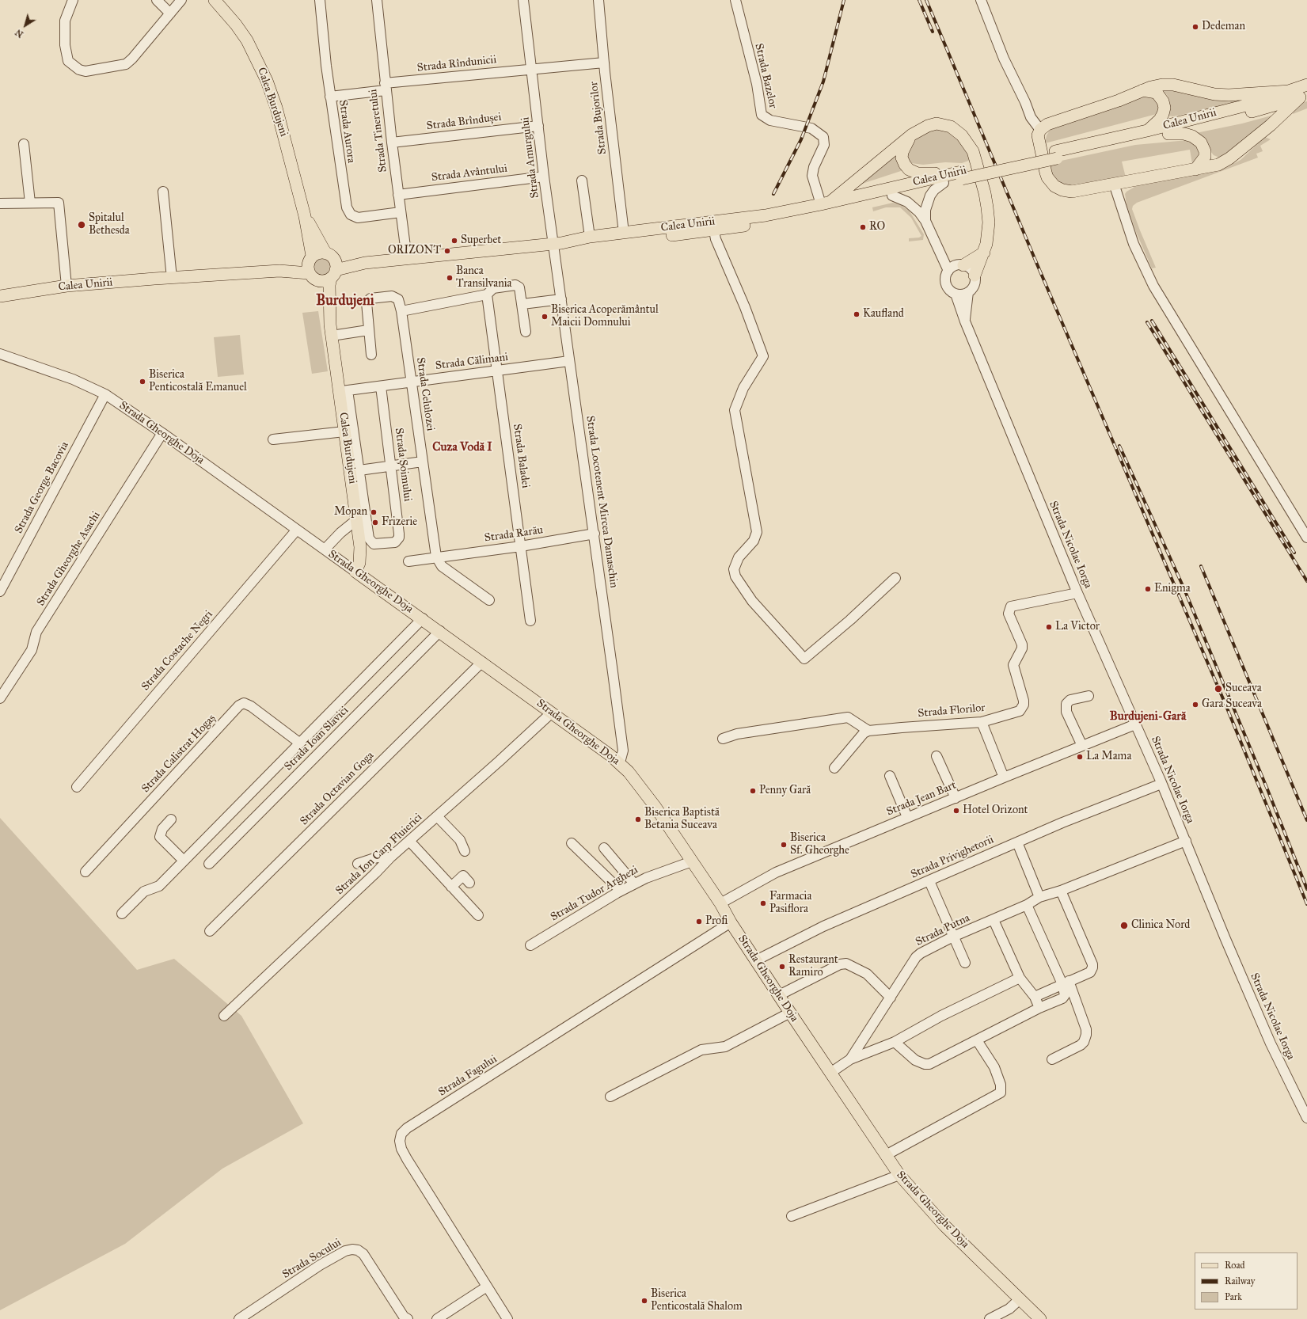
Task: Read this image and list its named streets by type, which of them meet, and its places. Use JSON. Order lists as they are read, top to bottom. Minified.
{"streets":{"main road":["Calea Burdujeni","Calea Unirii","Strada Gheorghe Doja"],"street":["Strada Rîndunicii","Strada Bazelor","Strada Bujorilor","Strada Brîndușei","Strada Tineretului","Strada Aurora","Strada Amurgului","Strada Avântului","Strada Călimani","Strada Celulozei","Strada Baladei","Strada Șoimului","Strada George Bacovia","Strada Locotenent Mircea Damaschin","Strada Rarău","Strada Nicolae Iorga","Strada Gheorghe Asachi","Strada Costache Negri","Strada Florilor","Strada Ioan Slavici","Strada Calistrat Hogaș","Strada Octavian Goga","Strada Jean Bart","Strada Ion Carp Fluierici","Strada Privighetorii","Strada Tudor Arghezi","Strada Putna","Strada Fagului","Strada Socului"]},"crossings":[["Strada Rîndunicii","Strada Tineretului"],["Strada Rîndunicii","Strada Aurora"],["Strada Rîndunicii","Strada Amurgului"],["Strada Bazelor","Calea Unirii"],["Calea Burdujeni","Calea Unirii"],["Calea Burdujeni","Strada Călimani"],["Calea Burdujeni","Strada Gheorghe Doja"],["Strada Bujorilor","Calea Unirii"],["Calea Unirii","Strada Tineretului"],["Calea Unirii","Strada Amurgului"],["Calea Unirii","Strada Locotenent Mircea Damaschin"],["Strada Brîndușei","Strada Tineretului"],["Strada Brîndușei","Strada Amurgului"],["Strada Tineretului","Strada Aurora"],["Strada Tineretului","Strada Avântului"],["Strada Amurgului","Strada Avântului"],["Strada Amurgului","Strada Locotenent Mircea Damaschin"],["Strada Călimani","Strada Celulozei"],["Strada Călimani","Strada Baladei"],["Strada Călimani","Strada Șoimului"],["Strada Călimani","Strada Locotenent Mircea Damaschin"],["Strada Celulozei","Strada Rarău"],["Strada Gheorghe Doja","Strada George Bacovia"],["Strada Gheorghe Doja","Strada Locotenent Mircea Damaschin"],["Strada Gheorghe Doja","Strada Gheorghe Asachi"],["Strada Gheorghe Doja","Strada Costache Negri"],["Strada Gheorghe Doja","Strada Ioan Slavici"],["Strada Gheorghe Doja","Strada Octavian Goga"],["Strada Gheorghe Doja","Strada Jean Bart"],["Strada Gheorghe Doja","Strada Ion Carp Fluierici"],["Strada Gheorghe Doja","Strada Privighetorii"],["Strada Gheorghe Doja","Strada Tudor Arghezi"],["Strada Gheorghe Doja","Strada Putna"],["Strada Gheorghe Doja","Strada Fagului"],["Strada Baladei","Strada Rarău"],["Strada Locotenent Mircea Damaschin","Strada Rarău"],["Strada Nicolae Iorga","Strada Florilor"],["Strada Nicolae Iorga","Strada Jean Bart"],["Strada Nicolae Iorga","Strada Privighetorii"],["Strada Nicolae Iorga","Strada Putna"]],"districts":["Burdujeni","Cuza Vodă I","Burdujeni-Gară"],"places":["Dedeman","Spitalul Bethesda","RO","Superbet","ORIZONT","Banca Transilvania","Kaufland","Biserica Acoperământul Maicii Domnului","Biserica Penticostală Emanuel","Mopan","Frizerie","Enigma","La Victor","Suceava","Gara Suceava","La Mama","Penny Gară","Hotel Orizont","Biserica Baptistă Betania Suceava","Biserica Sf. Gheorghe","Farmacia Pasiflora","Profi","Clinica Nord","Restaurant Ramiro","Biserica Penticostală Shalom"],"legend":["Road","Railway","Park"],"north":"bottom left"}
